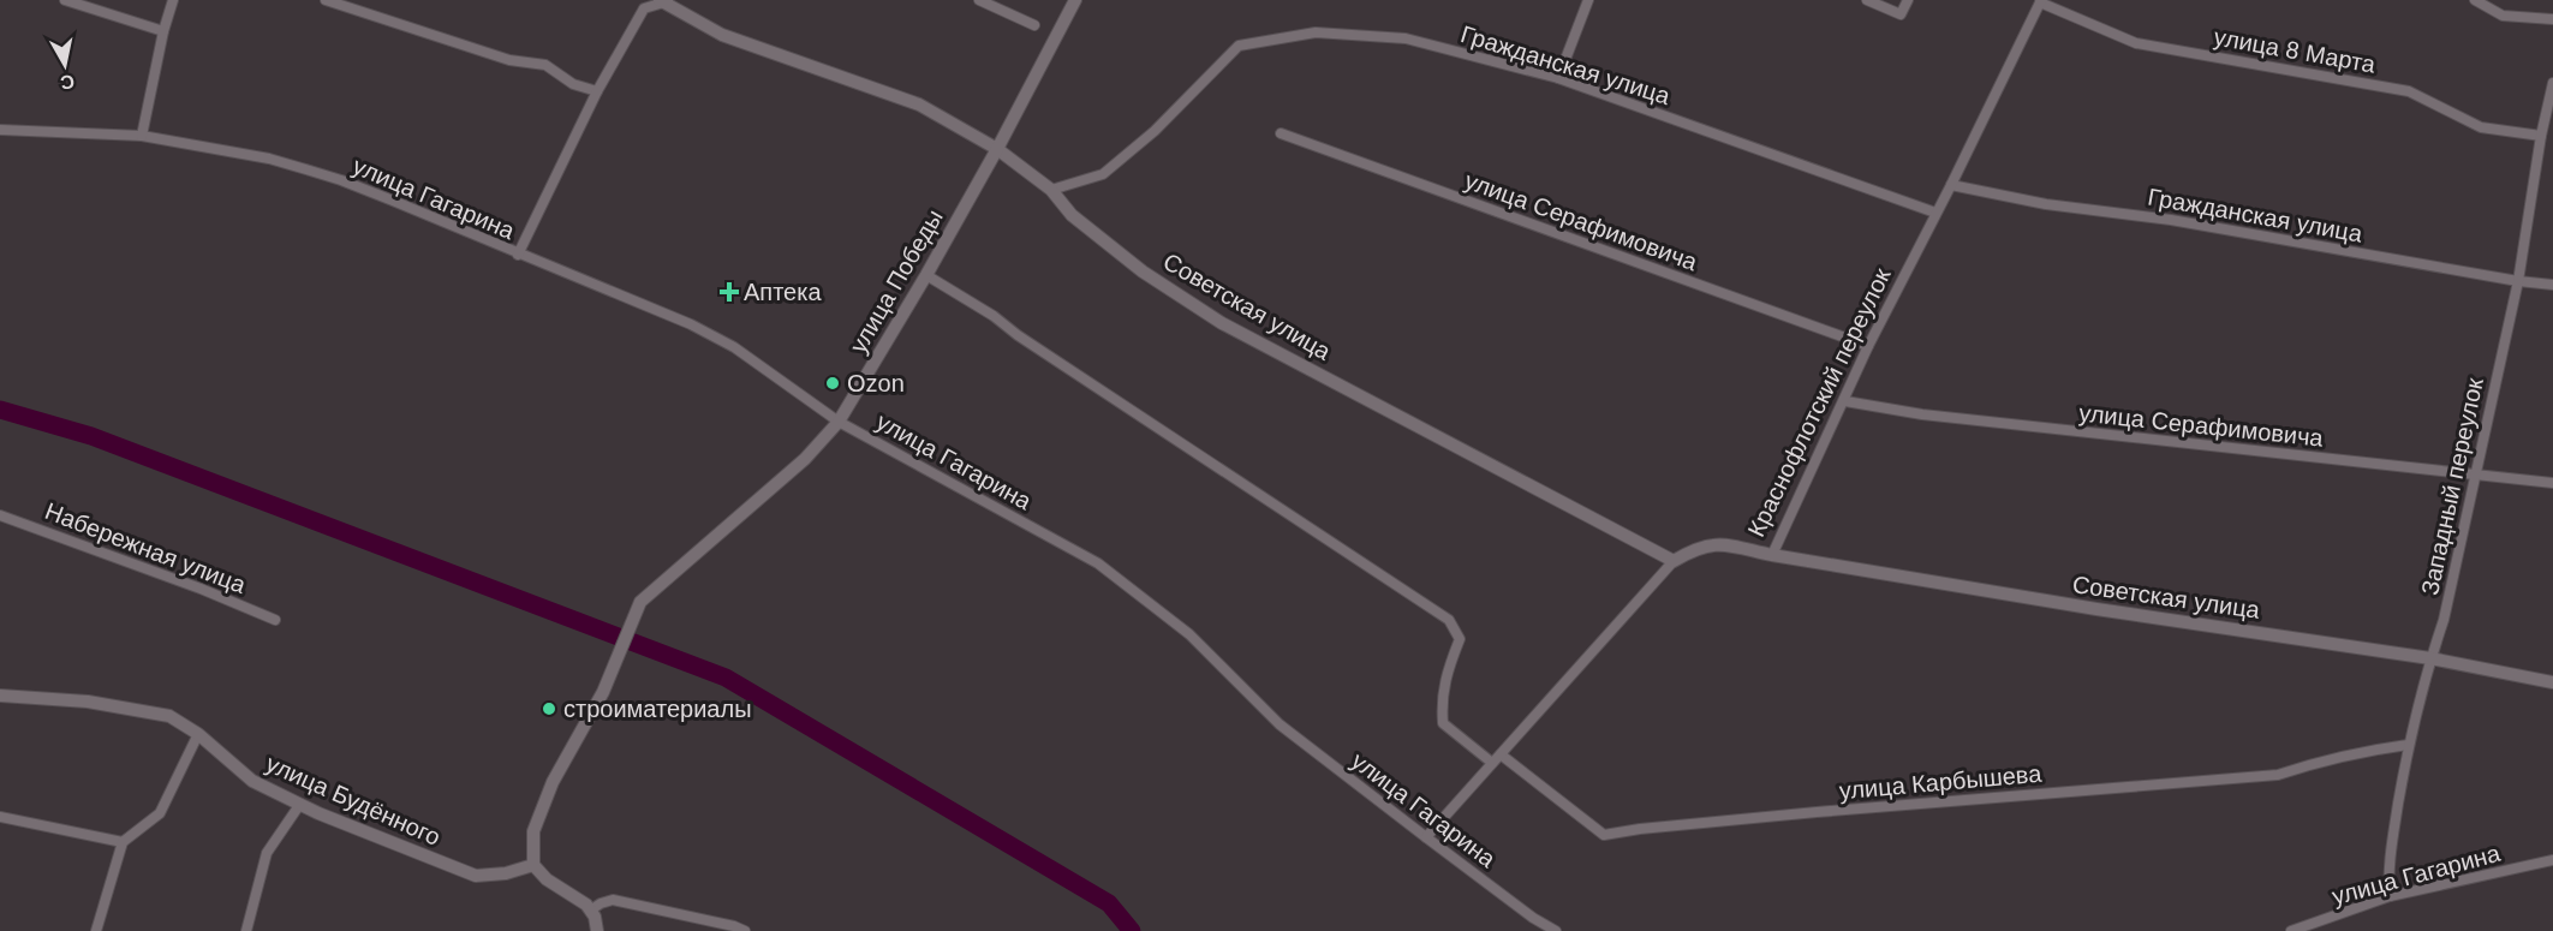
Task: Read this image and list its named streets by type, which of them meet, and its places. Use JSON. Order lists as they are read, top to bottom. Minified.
{"streets":{"street":["улица 8 Марта","Гражданская улица","улица Гагарина","улица Серафимовича","улица Победы","Советская улица","Краснофлотский переулок","Западный переулок","Набережная улица","улица Карбышева","улица Будённого"]},"crossings":[["улица 8 Марта","Краснофлотский переулок"],["улица 8 Марта","Западный переулок"],["Гражданская улица","Советская улица"],["Гражданская улица","Краснофлотский переулок"],["Гражданская улица","Западный переулок"],["улица Гагарина","улица Победы"],["улица Гагарина","Краснофлотский переулок"],["улица Гагарина","Западный переулок"],["улица Серафимовича","Краснофлотский переулок"],["улица Серафимовича","Западный переулок"],["улица Победы","Советская улица"],["улица Победы","улица Карбышева"],["улица Победы","улица Будённого"],["Советская улица","Краснофлотский переулок"],["Советская улица","Западный переулок"],["Краснофлотский переулок","улица Карбышева"],["Западный переулок","улица Карбышева"]],"places":{"health":["Аптека"],"other":["Ozon","строиматериалы"]},"north":"bottom"}
